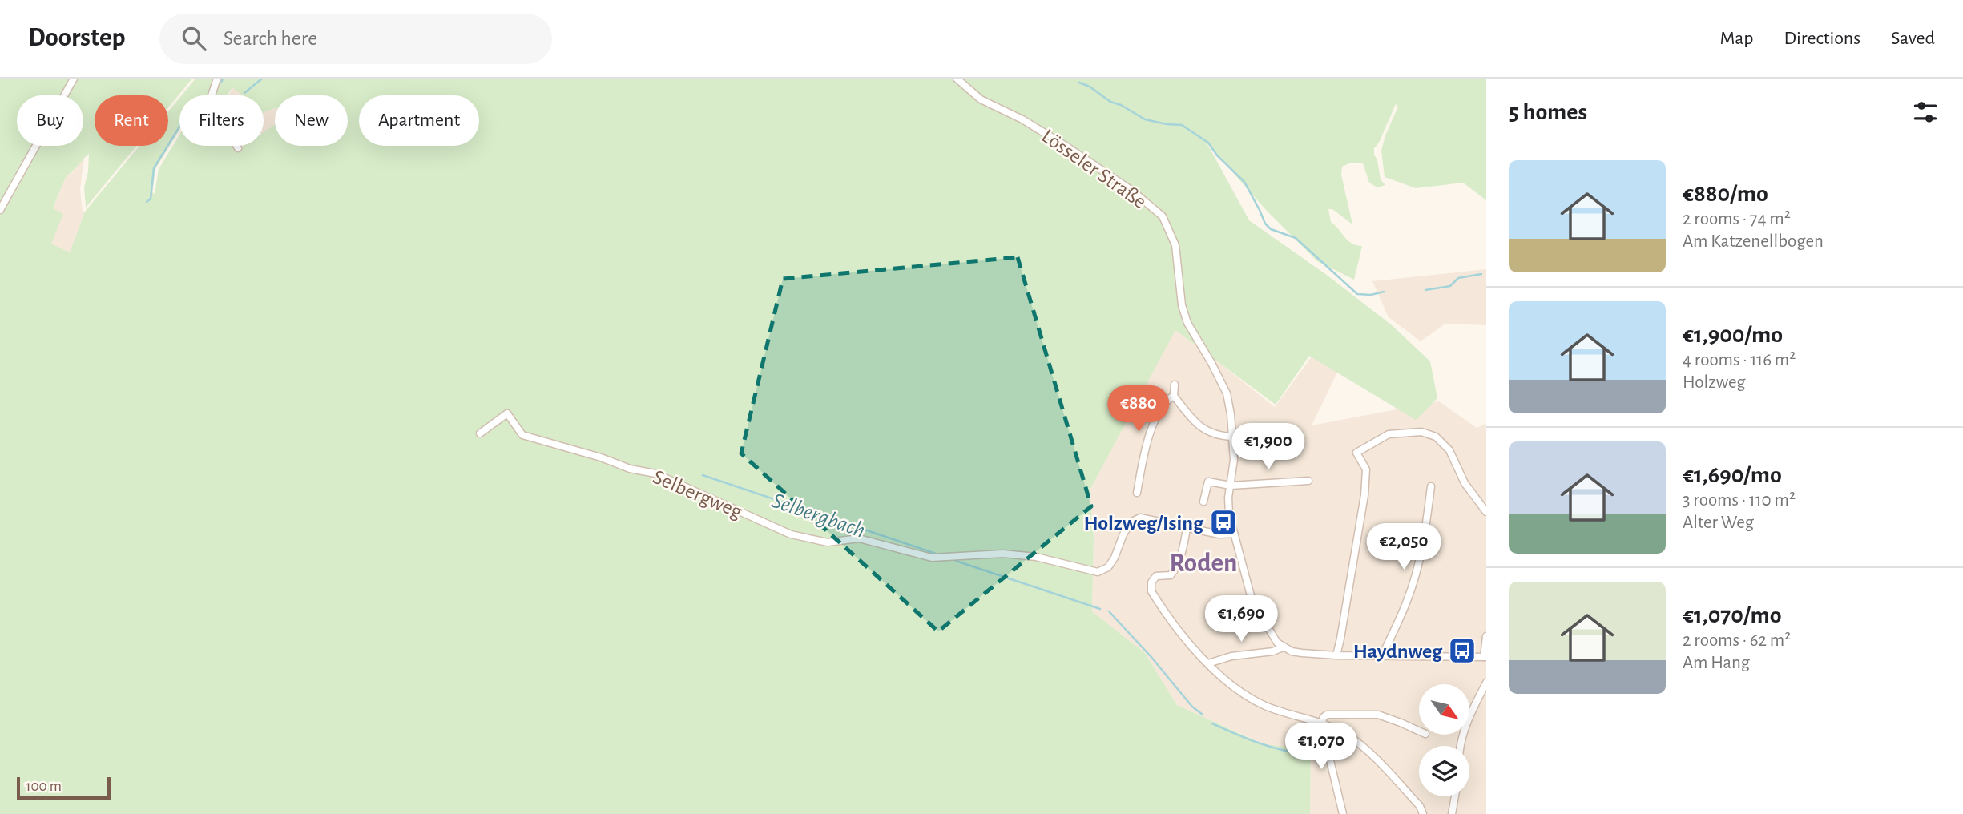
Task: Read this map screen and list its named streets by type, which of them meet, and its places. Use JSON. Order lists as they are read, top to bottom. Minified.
{"streets":{"street":["Lösseler Straße","Selbergweg"]},"crossings":[["Lösseler Straße","Selbergweg"]],"districts":["Roden"],"water":["Selbergbach"],"places":{"bus stop":["Holzweg/Ising","Haydnweg"]},"scale_bar":"100 m","north":"bottom right","page":{"header":"Doorstep","search":"Search here","nav":["Map","Directions","Saved"],"heading":"5 homes","chip":["Buy","Rent","Filters","New","Apartment"],"list":[{"name":"€880/mo","note":"2 rooms · 74 m² · Am Katzenellbogen"},{"name":"€1,900/mo","note":"4 rooms · 116 m² · Holzweg"},{"name":"€1,690/mo","note":"3 rooms · 110 m² · Alter Weg"},{"name":"€1,070/mo","note":"2 rooms · 62 m² · Am Hang"}],"price":["€880","€1,900","€2,050","€1,690","€1,070"],"scale":"100 m"}}
